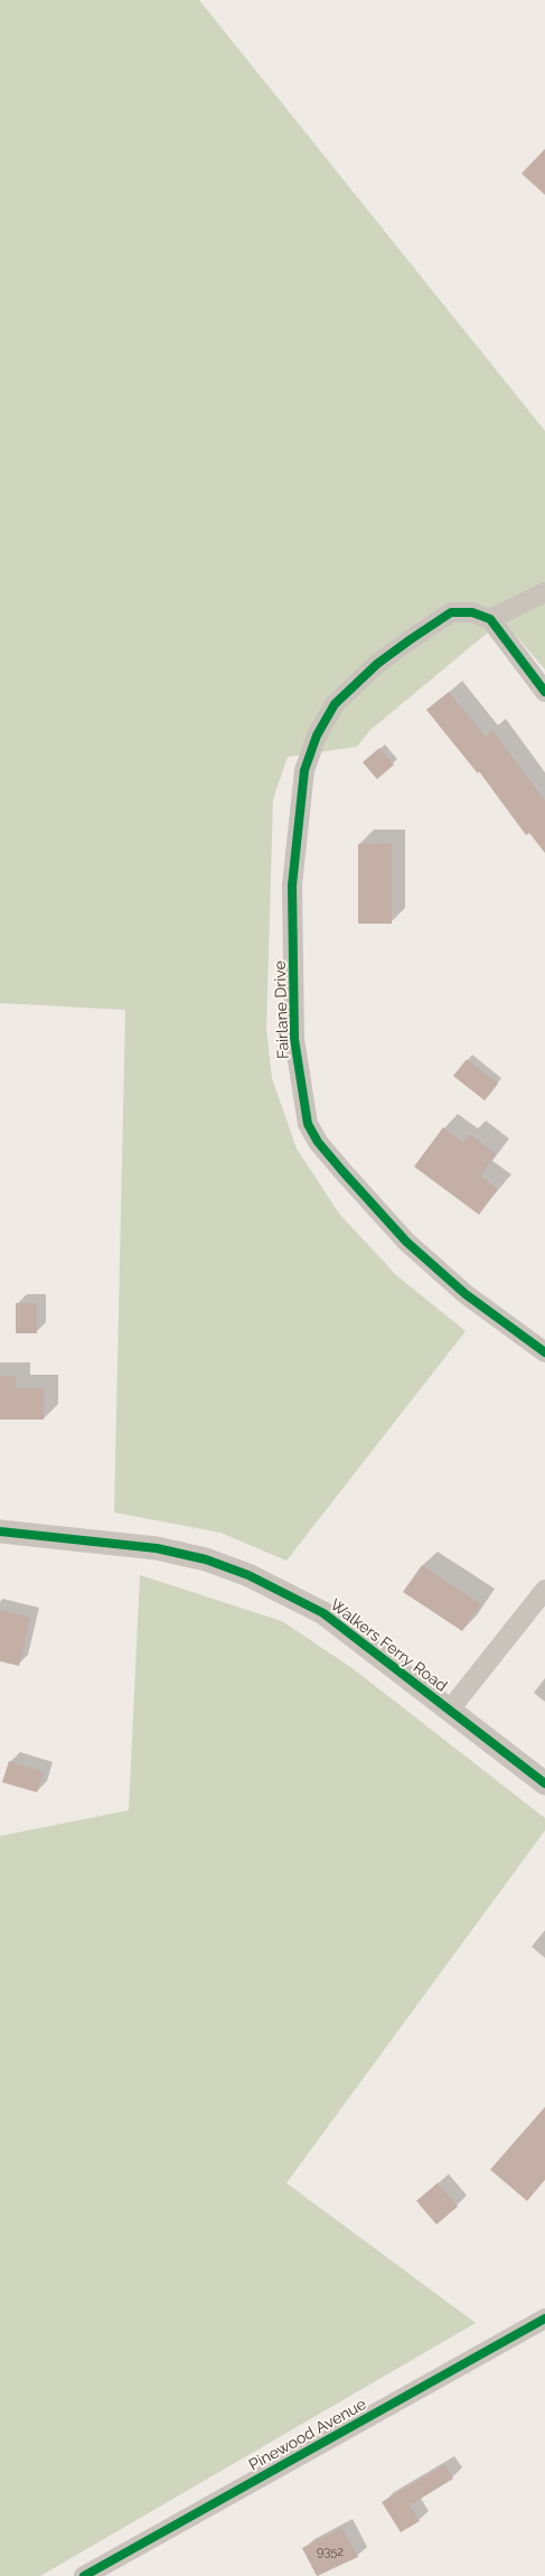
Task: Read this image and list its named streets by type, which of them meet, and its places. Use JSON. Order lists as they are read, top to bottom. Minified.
{"streets":{"street":["Fairlane Drive","Walkers Ferry Road","Pinewood Avenue"]},"house_numbers":["9352"]}
